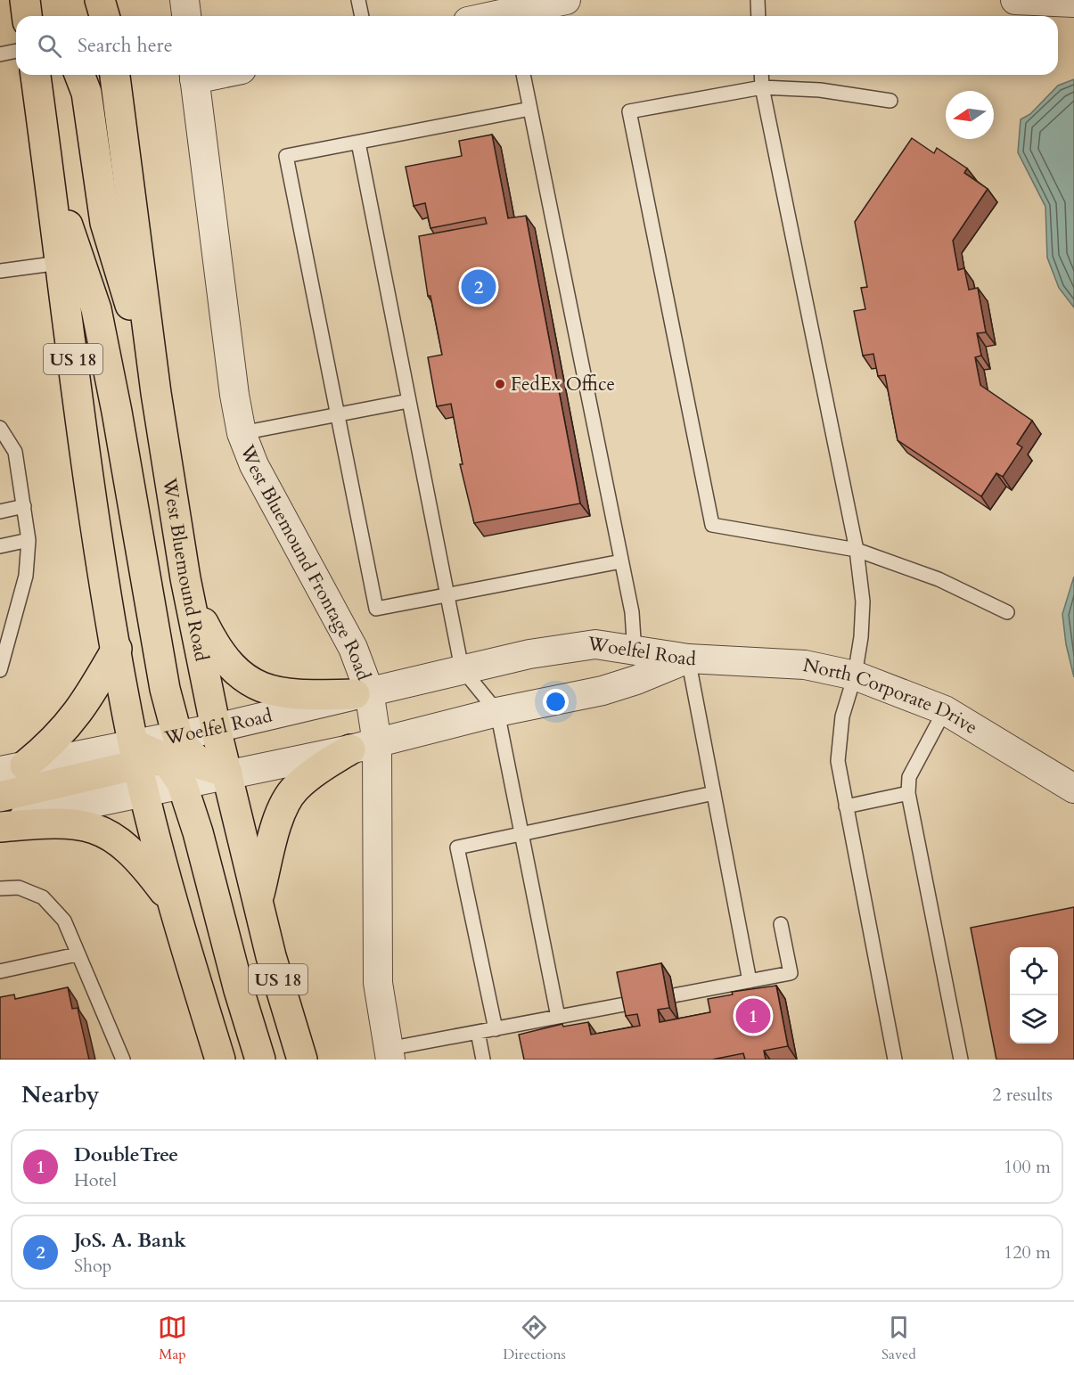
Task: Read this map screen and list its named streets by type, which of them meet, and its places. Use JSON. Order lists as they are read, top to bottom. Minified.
{"streets":{"main road":["US 18","West Bluemound Road"],"street":["West Bluemound Frontage Road","Woelfel Road","North Corporate Drive"]},"crossings":[["West Bluemound Frontage Road","Woelfel Road"],["West Bluemound Road","Woelfel Road"],["Woelfel Road","North Corporate Drive"]],"places":["FedEx Office"],"north":"left","page":{"search":"Search here","pins":["2","1"],"heading":["Nearby","2 results"],"list":[{"mark":"1","name":"DoubleTree","note":"Hotel","value":"100 m"},{"mark":"2","name":"JoS. A. Bank","note":"Shop","value":"120 m"}],"nav":["Map","Directions","Saved"]}}
